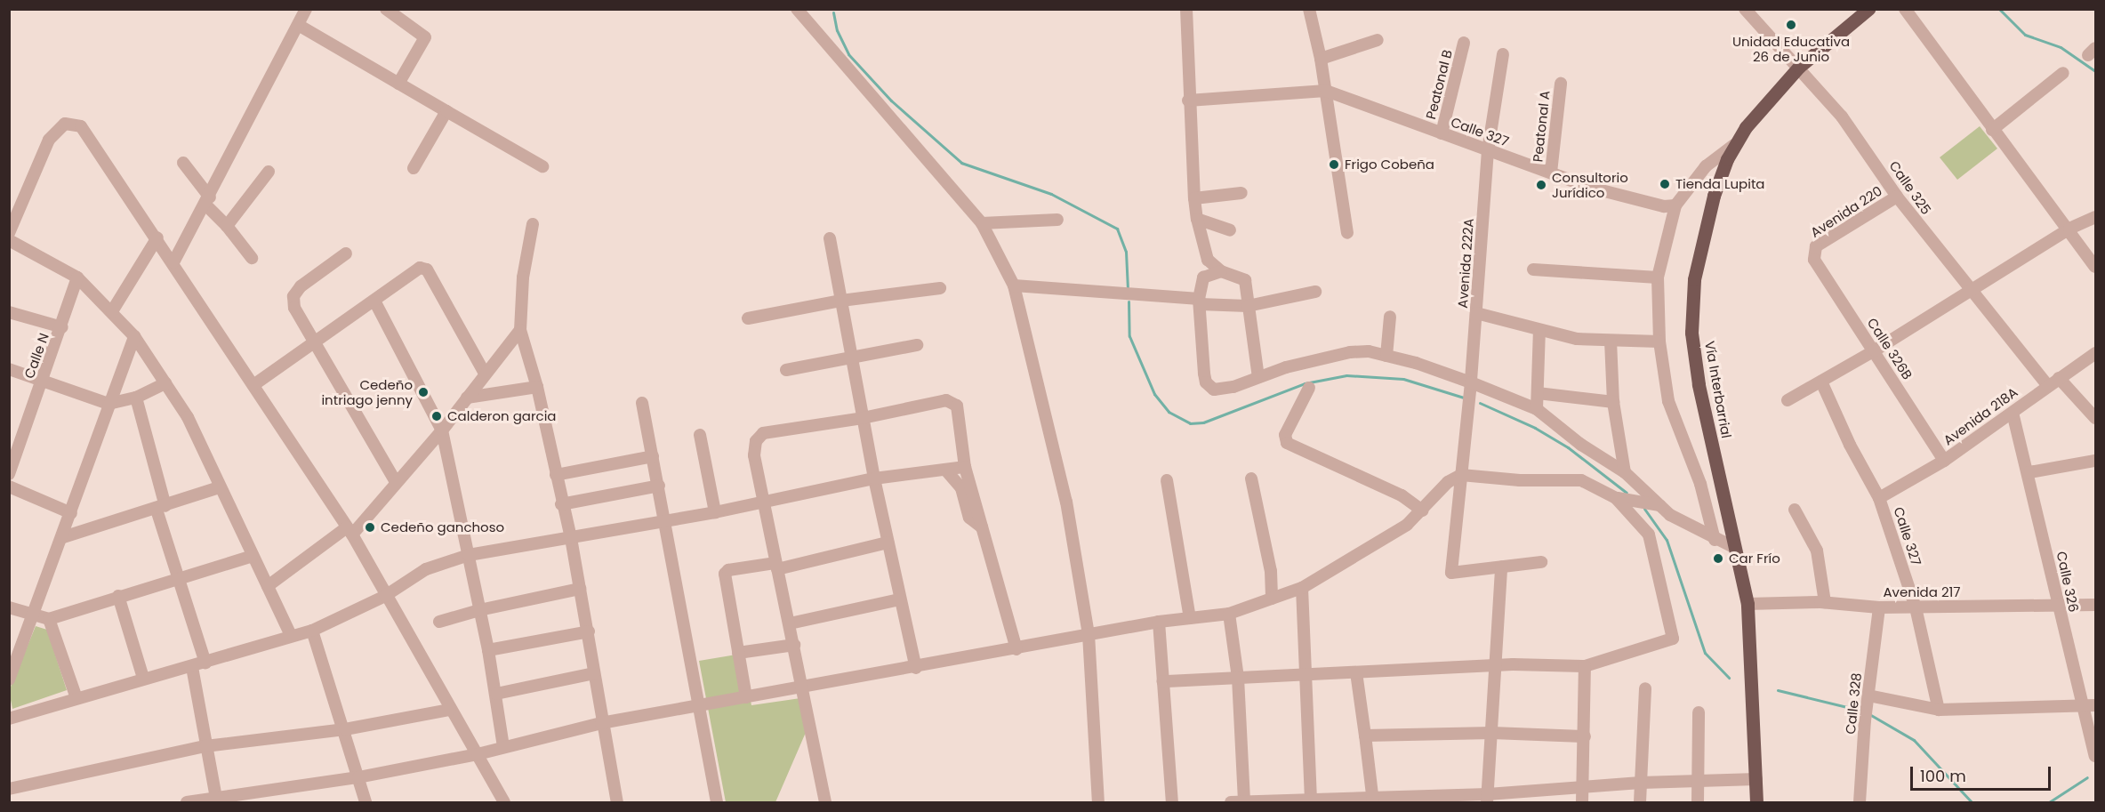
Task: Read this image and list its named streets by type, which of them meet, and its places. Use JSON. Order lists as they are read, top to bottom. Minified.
{"streets":{"main road":["Vía Interbarrial"],"street":["Peatonal B","Peatonal A","Calle 327","Calle 325","Avenida 220","Avenida 222A","Calle 326B","Calle N","Avenida 218A","Calle 326","Avenida 217","Calle 328"]},"crossings":[["Peatonal B","Calle 327"],["Peatonal A","Calle 327"],["Calle 327","Avenida 222A"],["Calle 327","Avenida 218A"],["Calle 327","Avenida 217"],["Calle 325","Avenida 220"],["Calle 325","Vía Interbarrial"],["Calle 325","Avenida 218A"],["Avenida 220","Calle 326B"],["Calle 326B","Avenida 218A"],["Vía Interbarrial","Avenida 217"],["Avenida 218A","Calle 326"],["Calle 326","Avenida 217"],["Avenida 217","Calle 328"]],"places":["Unidad Educativa 26 de Junio","Frigo Cobeña","Tienda Lupita","Consultorio Jurídico","Cedeño intriago jenny","Calderon garcia","Cedeño ganchoso","Car Frío"],"scale_bar":"100 m"}
